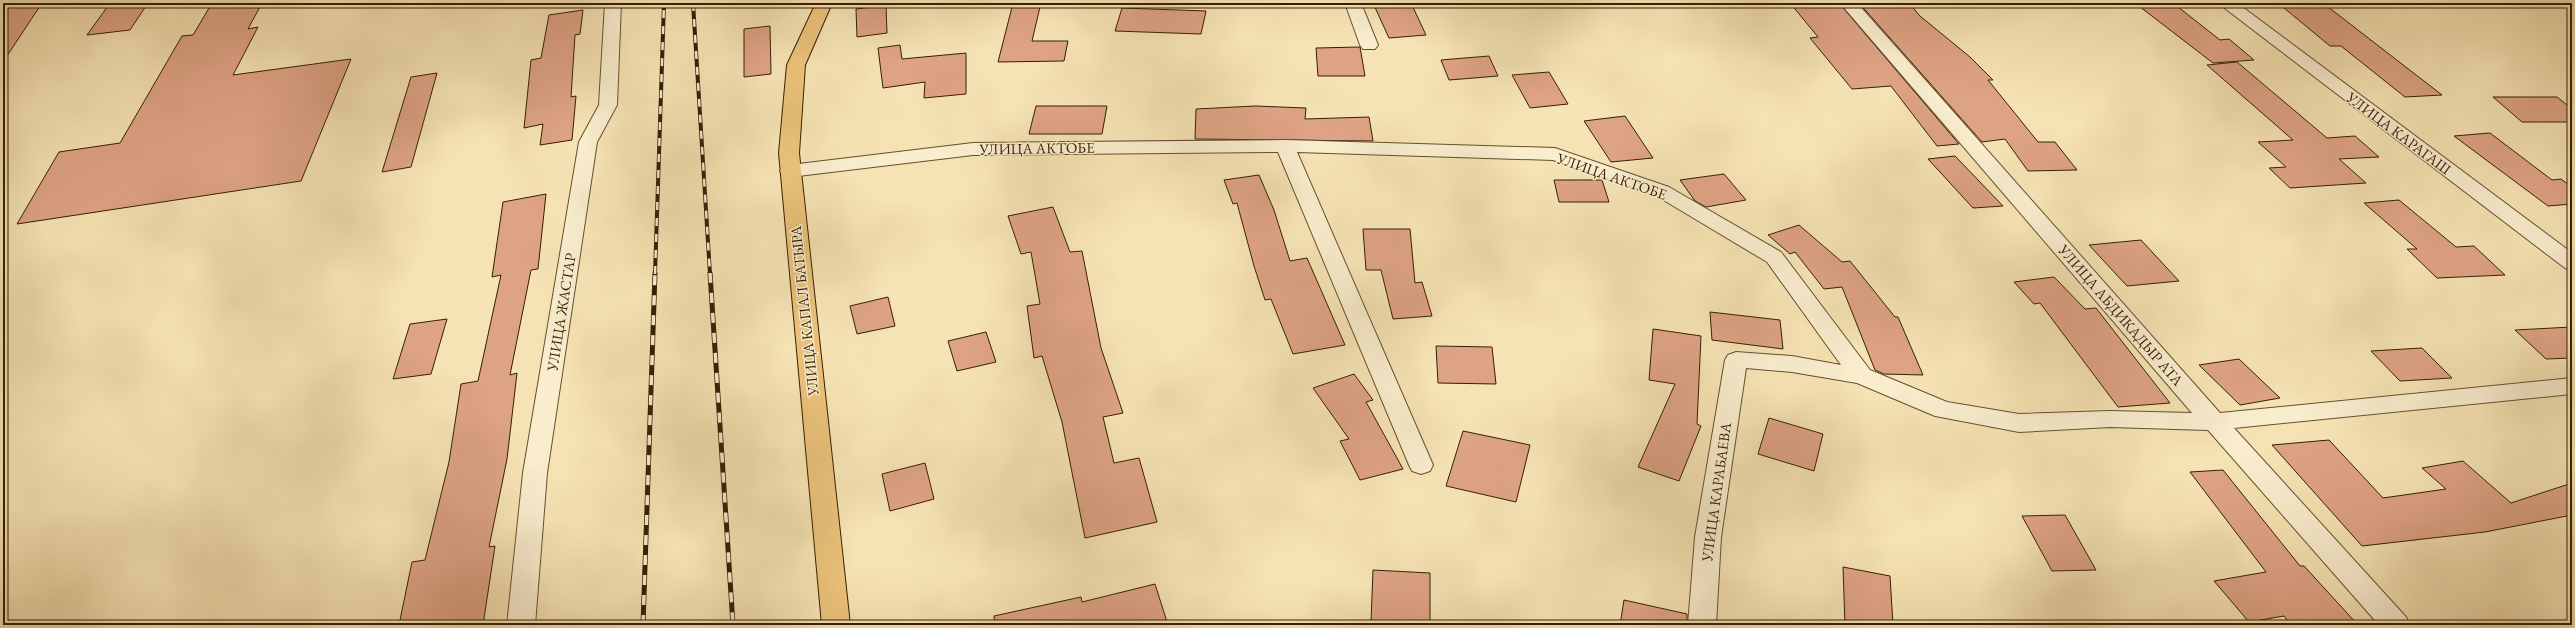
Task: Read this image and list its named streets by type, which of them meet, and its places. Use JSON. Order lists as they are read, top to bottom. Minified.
{"streets":{"main road":["УЛИЦА КАПАЛ БАТЫРА"],"street":["УЛИЦА КАРАГАШ","УЛИЦА АКТОБЕ","УЛИЦА ЖАСТАР","УЛИЦА АБДИКАДЫР АТА","УЛИЦА КАРАБАЕВА"]},"crossings":[["УЛИЦА АКТОБЕ","УЛИЦА КАПАЛ БАТЫРА"],["УЛИЦА АКТОБЕ","УЛИЦА КАРАБАЕВА"]]}
